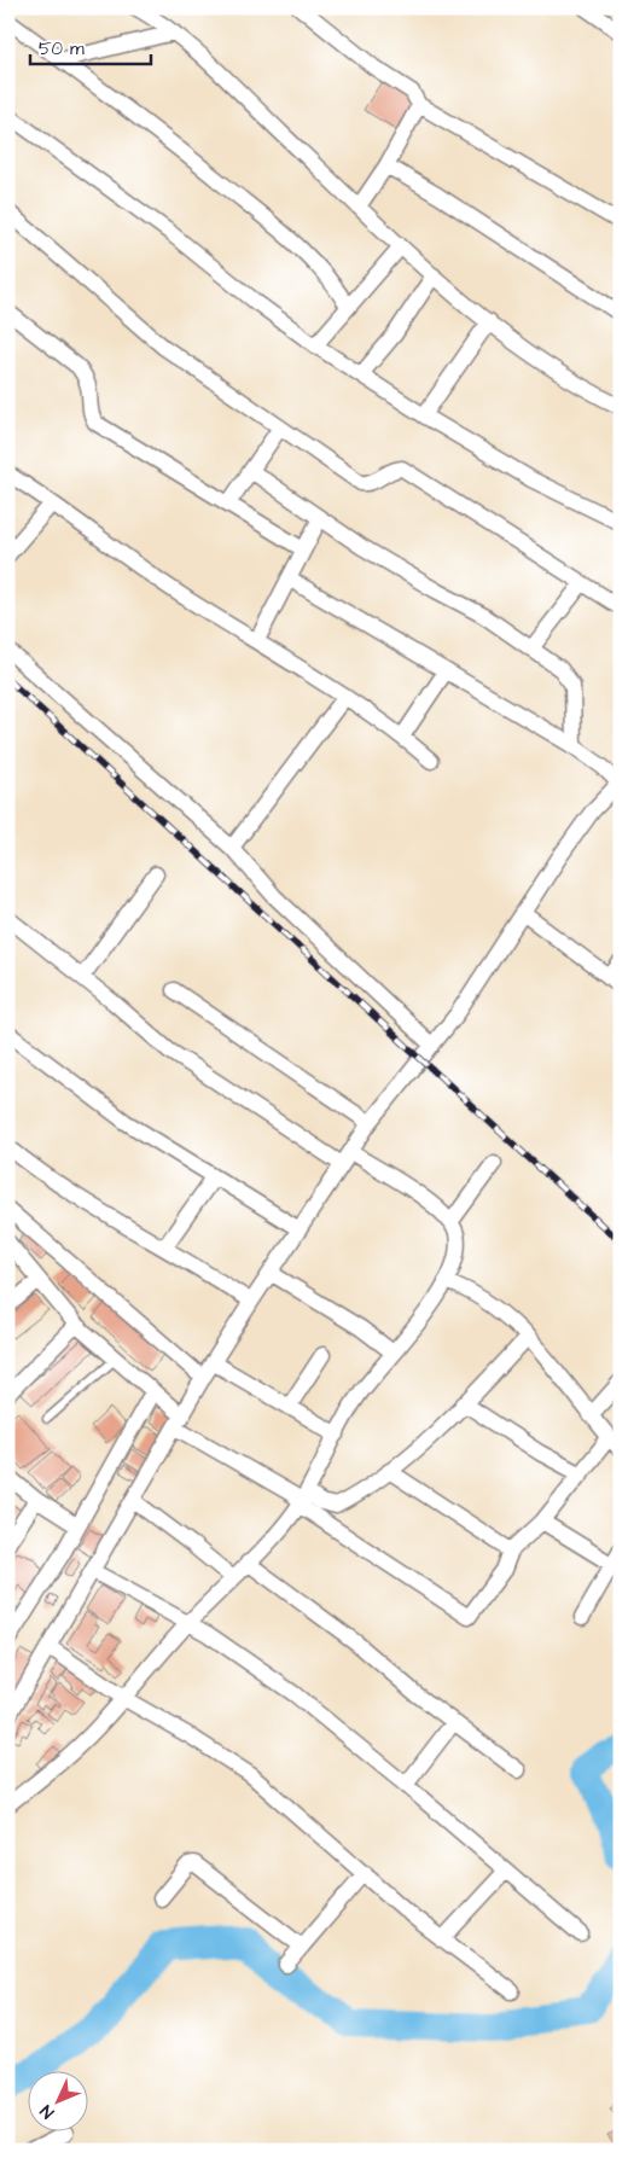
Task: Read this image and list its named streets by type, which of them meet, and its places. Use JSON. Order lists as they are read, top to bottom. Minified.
{"scale_bar":"50 m","north":"bottom left"}
